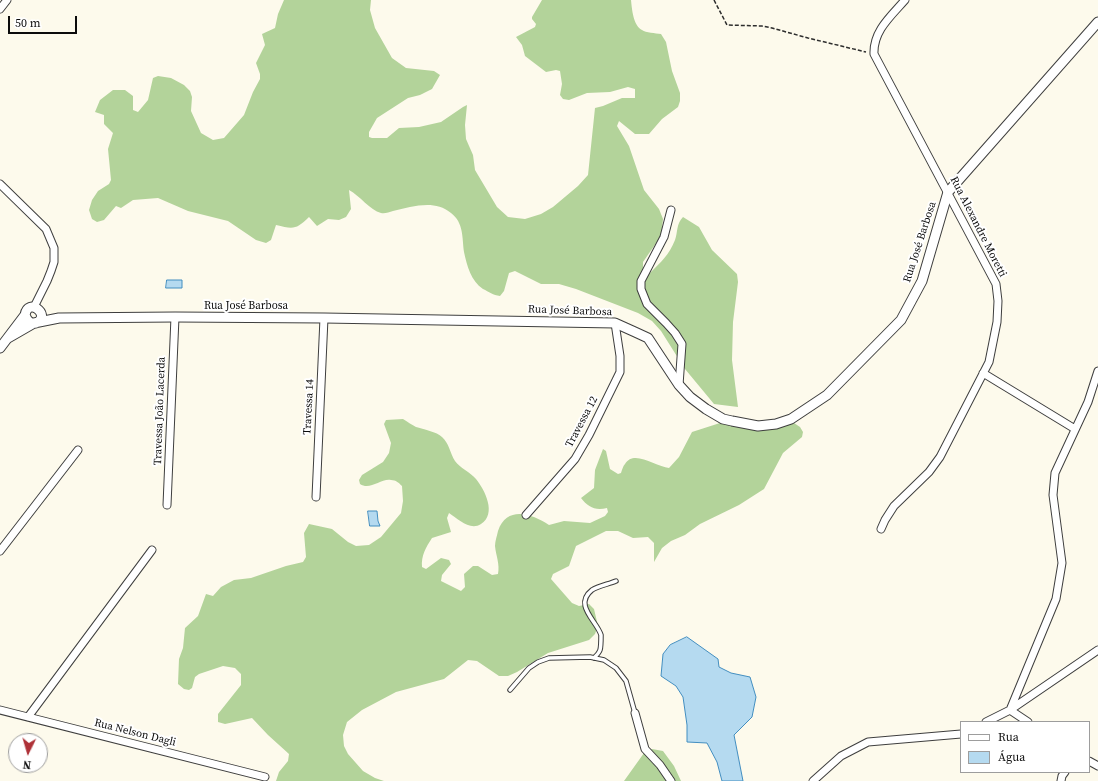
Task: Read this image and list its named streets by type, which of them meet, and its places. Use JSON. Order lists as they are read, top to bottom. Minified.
{"streets":{"street":["Rua Alexandre Moretti","Rua José Barbosa","Travessa 14","Travessa João Lacerda","Travessa 12","Rua Nelson Dagli"]},"crossings":[["Rua Alexandre Moretti","Rua José Barbosa"],["Rua José Barbosa","Travessa 14"],["Rua José Barbosa","Travessa João Lacerda"],["Rua José Barbosa","Travessa 12"]],"legend":["Rua","Água"],"scale_bar":"50 m","north":"bottom"}
